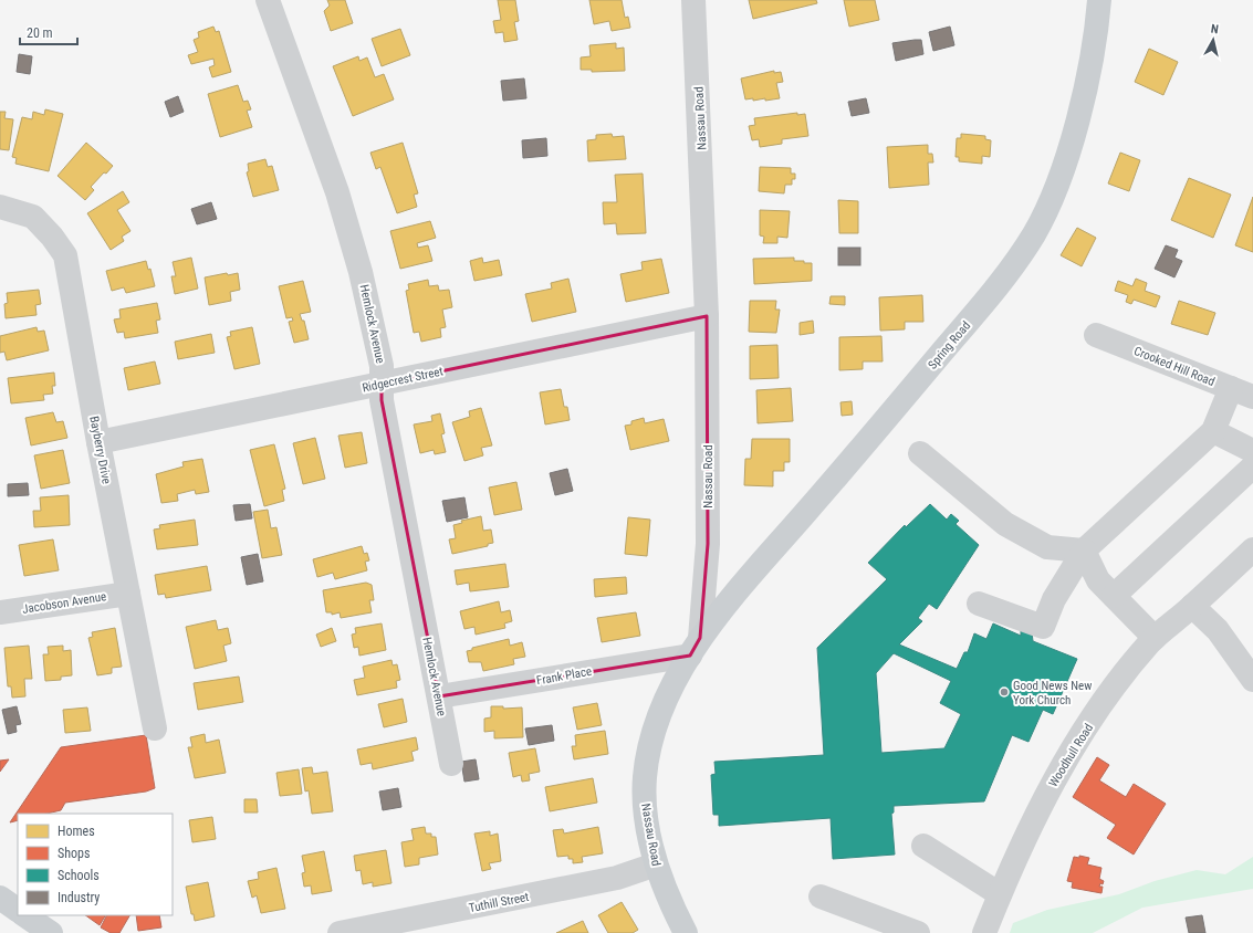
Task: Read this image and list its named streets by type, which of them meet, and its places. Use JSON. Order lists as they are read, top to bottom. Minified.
{"streets":{"main road":["Nassau Road","Spring Road"],"street":["Hemlock Avenue","Crooked Hill Road","Ridgecrest Street","Bayberry Drive","Jacobson Avenue","Frank Place","Woodhull Road","Tuthill Street"]},"crossings":[["Nassau Road","Spring Road"],["Nassau Road","Ridgecrest Street"],["Nassau Road","Frank Place"],["Nassau Road","Tuthill Street"],["Hemlock Avenue","Ridgecrest Street"],["Hemlock Avenue","Frank Place"],["Spring Road","Frank Place"],["Ridgecrest Street","Bayberry Drive"],["Bayberry Drive","Jacobson Avenue"]],"places":["Good News New York Church"],"legend":["Homes","Shops","Schools","Industry"],"scale_bar":"20 m","north":"top"}
